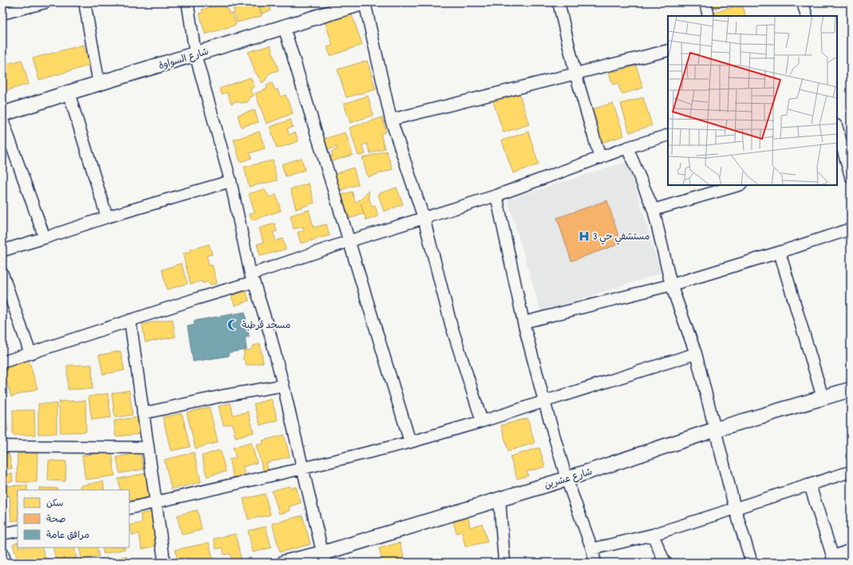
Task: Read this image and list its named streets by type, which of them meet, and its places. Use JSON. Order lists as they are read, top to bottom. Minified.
{"streets":{"street":["شارع السواوة","شارع عشرين"]},"places":{"hospital":["مستشفي حي 3"],"mosque":["مسجد قرطبة"]},"legend":["سكن","صحة","مرافق عامة"]}
